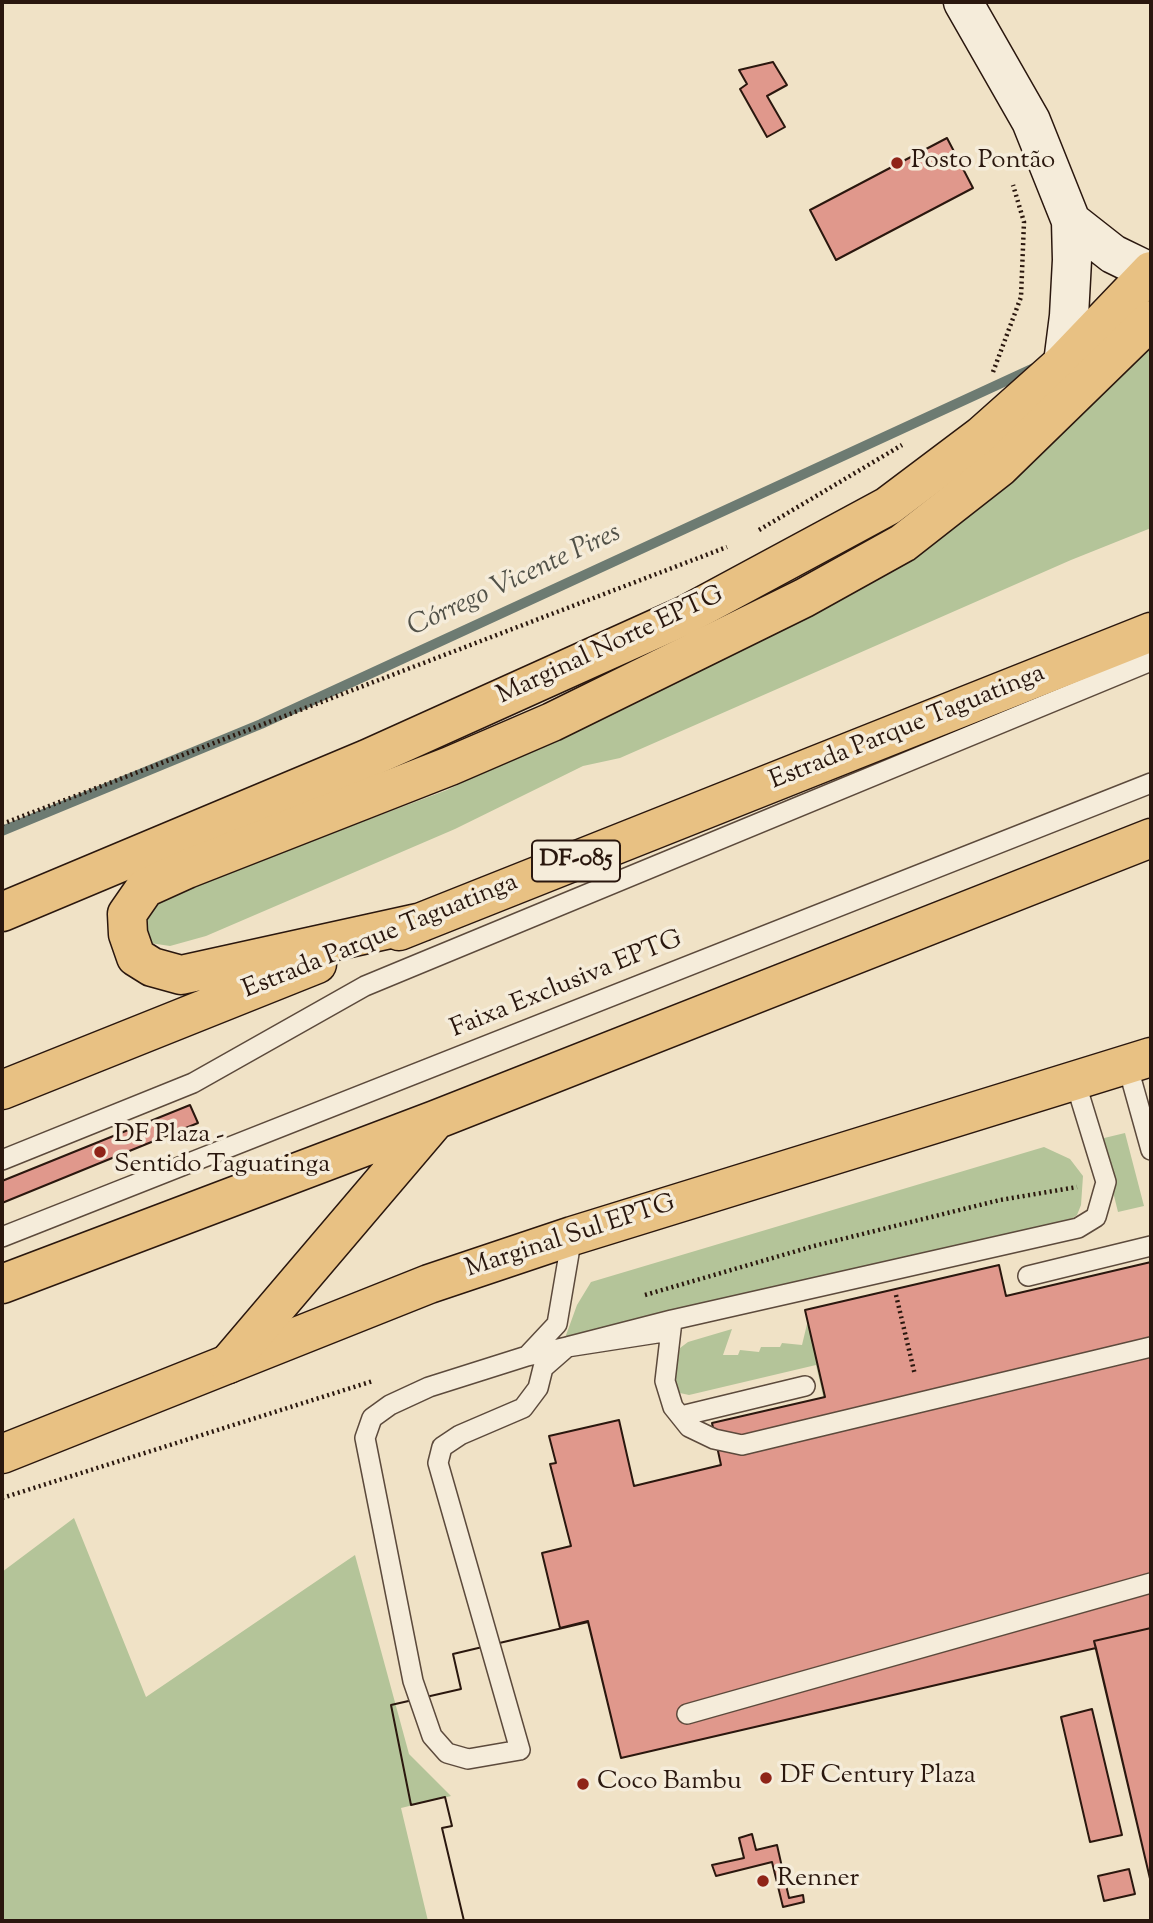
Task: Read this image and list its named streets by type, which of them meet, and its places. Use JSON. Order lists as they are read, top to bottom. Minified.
{"streets":{"main road":["Marginal Norte EPTG","Estrada Parque Taguatinga","DF-085","Marginal Sul EPTG"],"lane":["Faixa Exclusiva EPTG"]},"water":["Córrego Vicente Pires"],"places":["Posto Pontão","DF Plaza - Sentido Taguatinga","DF Century Plaza","Coco Bambu","Renner"]}
